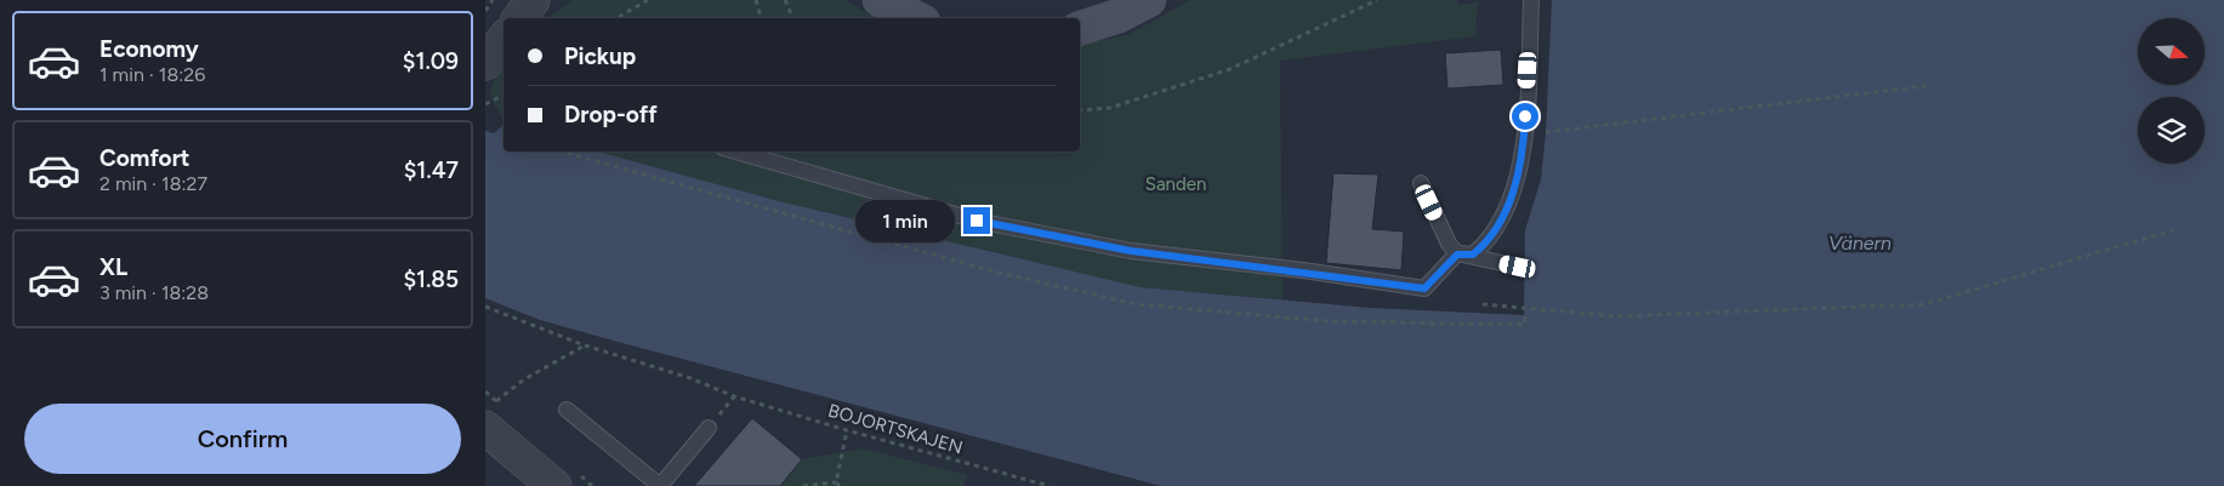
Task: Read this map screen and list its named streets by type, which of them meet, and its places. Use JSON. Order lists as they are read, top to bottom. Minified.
{"streets":{"path":["BOJORTSKAJEN"]},"water":["Vänern"],"parks":["Sanden"],"north":"right","page":{"list":[{"name":"Economy","note":"1 min · 18:26","value":"$1.09"},{"name":"Comfort","note":"2 min · 18:27","value":"$1.47"},{"name":"XL","note":"3 min · 18:28","value":"$1.85"}],"banner":["Pickup","Drop-off"],"bubble":"1 min","buttons":"Confirm"}}
